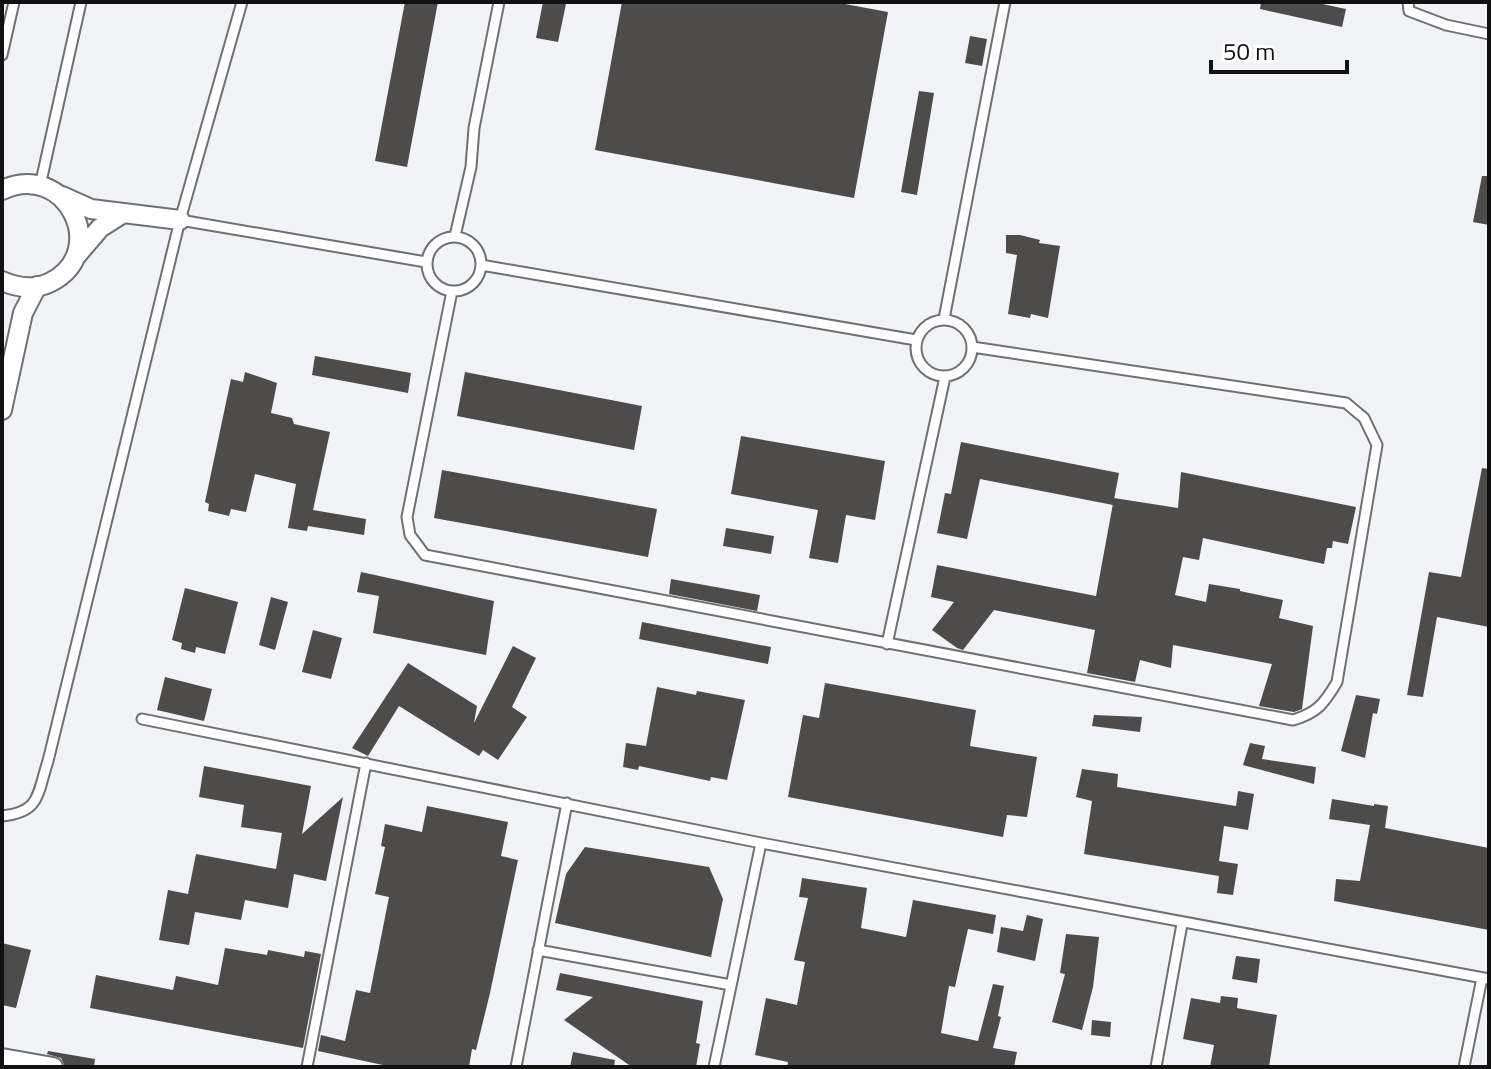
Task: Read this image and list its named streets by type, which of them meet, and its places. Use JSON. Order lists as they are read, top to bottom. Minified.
{"scale_bar":"50 m"}
